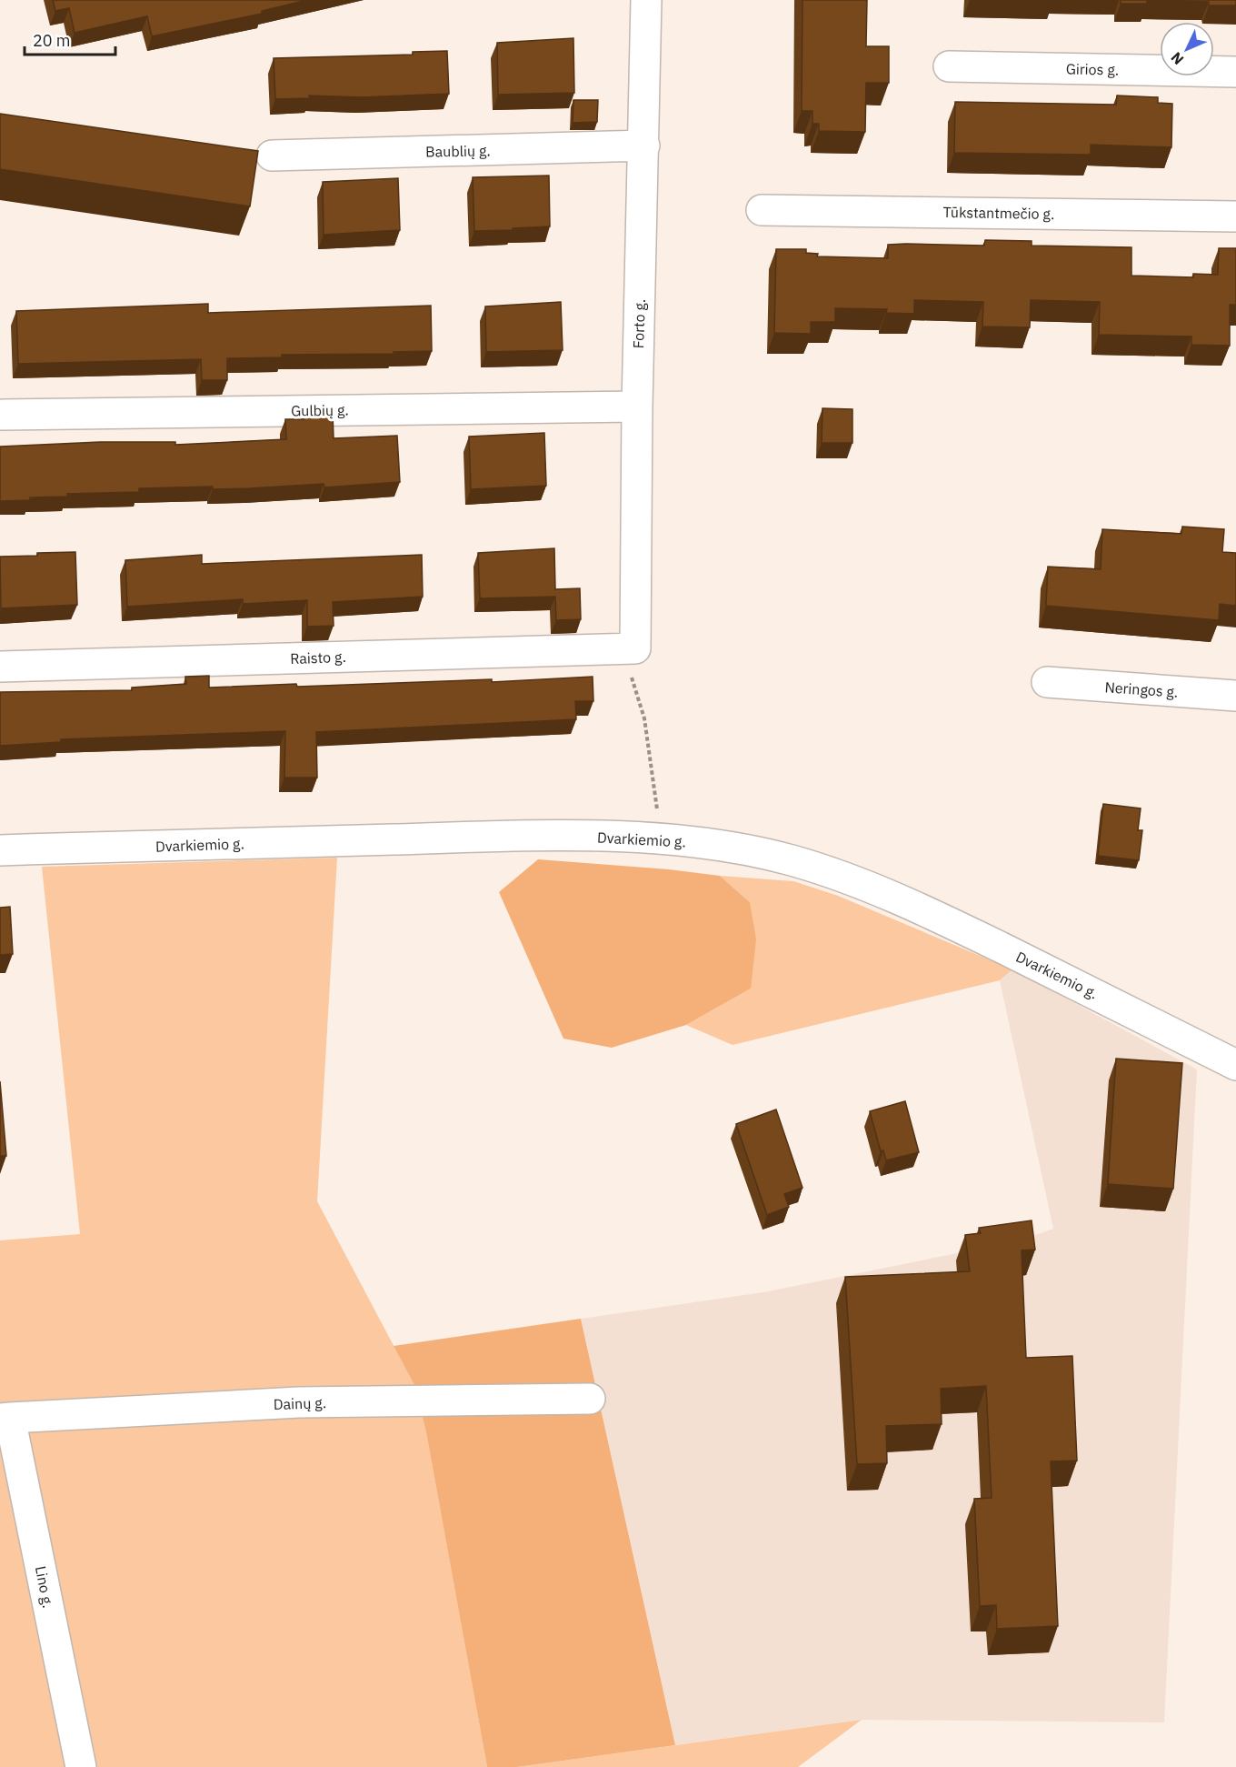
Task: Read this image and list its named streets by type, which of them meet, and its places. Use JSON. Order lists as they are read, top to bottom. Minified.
{"streets":{"street":["Girios g.","Baublių g.","Tūkstantmečio g.","Forto g.","Gulbių g.","Raisto g.","Neringos g.","Dvarkiemio g.","Dainų g.","Lino g."]},"crossings":[["Baublių g.","Forto g."],["Forto g.","Gulbių g."],["Forto g.","Raisto g."],["Dainų g.","Lino g."]],"scale_bar":"20 m","north":"bottom left"}
